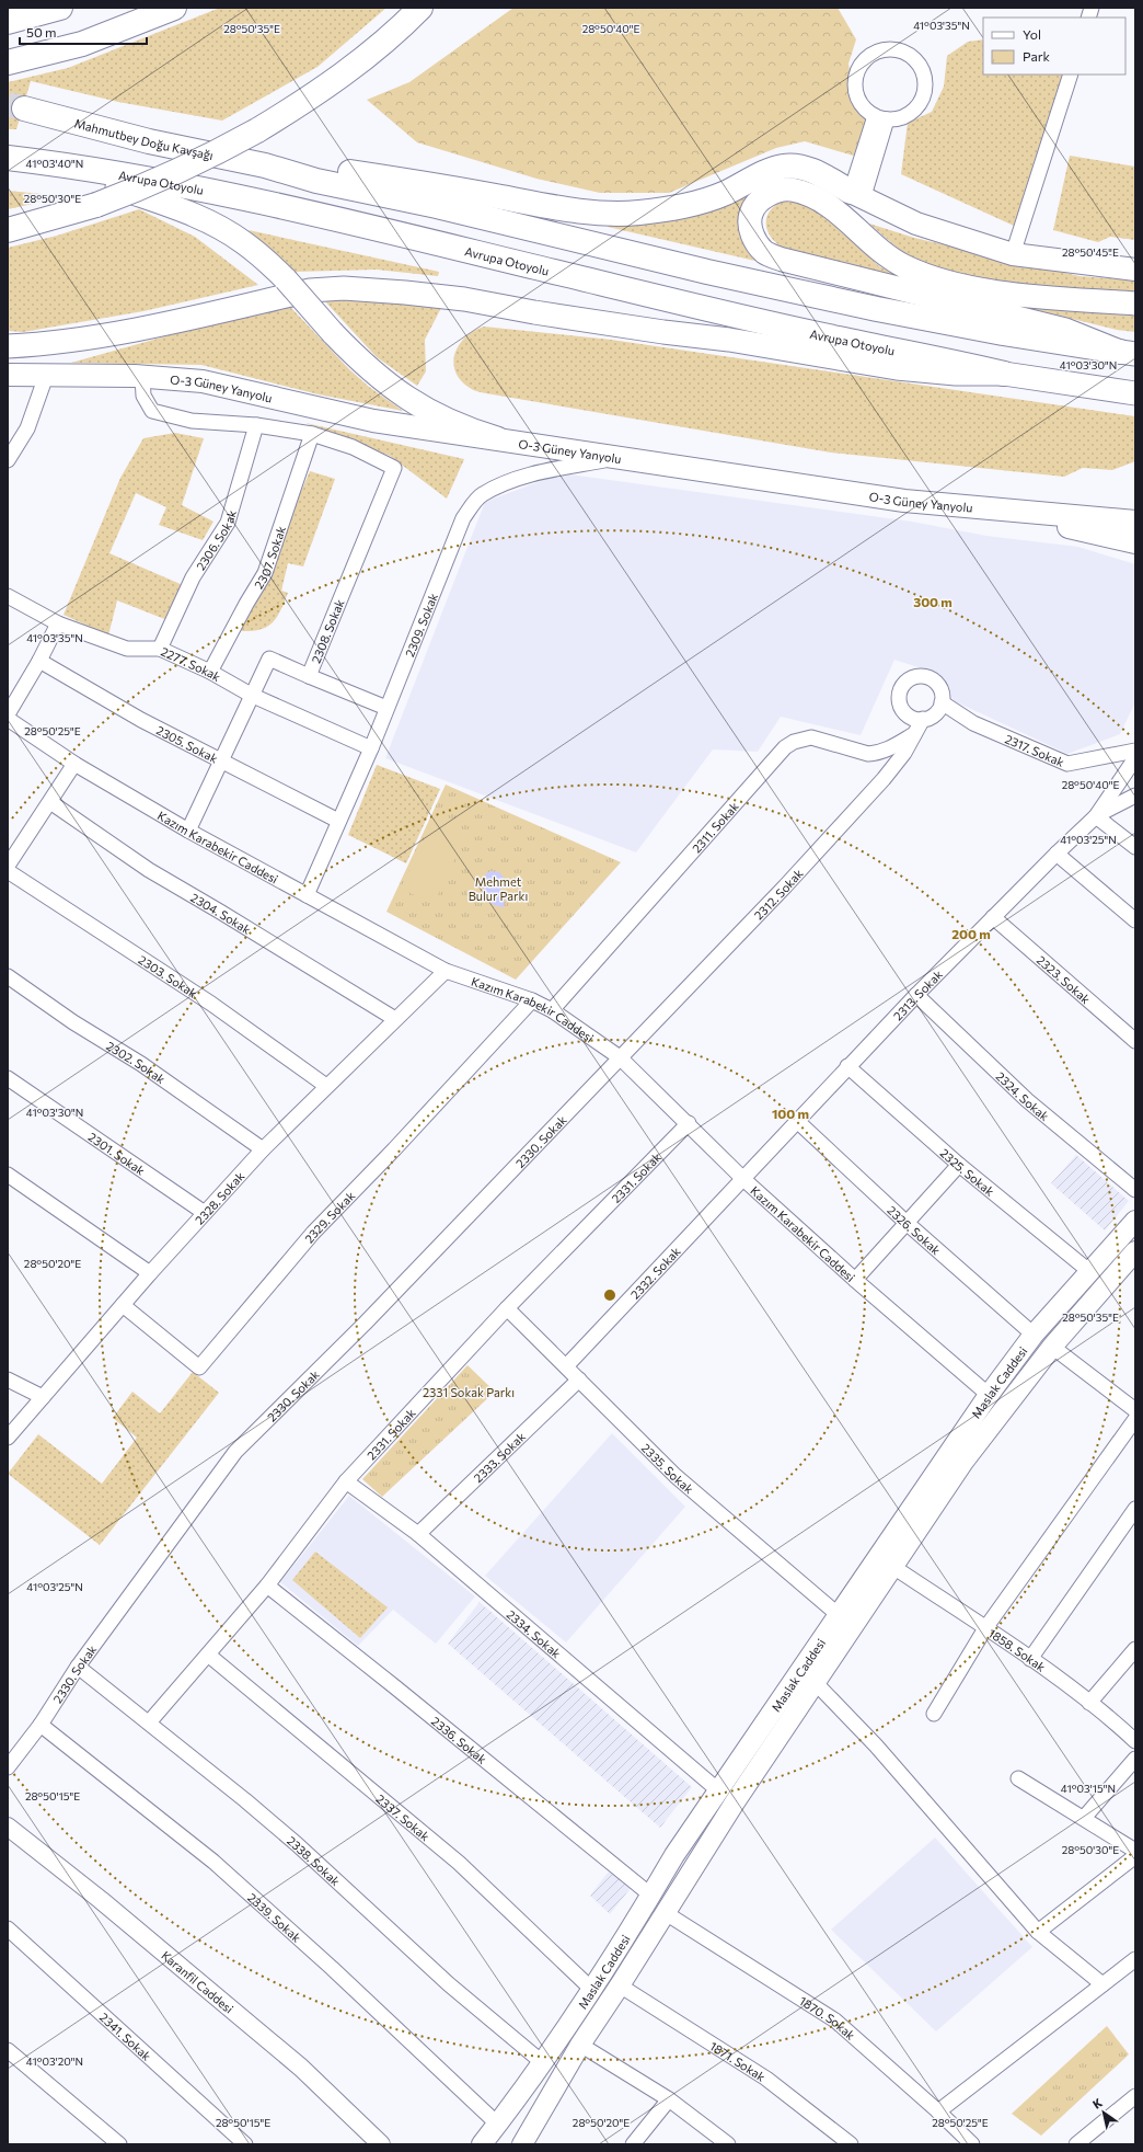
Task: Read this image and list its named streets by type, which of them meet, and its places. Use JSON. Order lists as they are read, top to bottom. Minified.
{"streets":{"highway":["Mahmutbey Doğu Kavşağı","Avrupa Otoyolu"],"main road":["O-3 Güney Yanyolu","Maslak Caddesi"],"street":["2306. Sokak","2307. Sokak","2309. Sokak","2308. Sokak","2277. Sokak","2305. Sokak","2317. Sokak","2311. Sokak","Kazım Karabekir Caddesi","2312. Sokak","2304. Sokak","2303. Sokak","2323. Sokak","2313. Sokak","2302. Sokak","2324. Sokak","2330. Sokak","2301. Sokak","2325. Sokak","2331. Sokak","2328. Sokak","2329. Sokak","2326. Sokak","2332. Sokak","2333. Sokak","2335. Sokak","2334. Sokak","1858. Sokak","2336. Sokak","2337. Sokak","2338. Sokak","2339. Sokak","Karanfil Caddesi","1870. Sokak","2341. Sokak","1871. Sokak"]},"crossings":[["O-3 Güney Yanyolu","2309. Sokak"],["2306. Sokak","2277. Sokak"],["2307. Sokak","2308. Sokak"],["2307. Sokak","2277. Sokak"],["2309. Sokak","2277. Sokak"],["2309. Sokak","2305. Sokak"],["2309. Sokak","Kazım Karabekir Caddesi"],["2308. Sokak","2277. Sokak"],["2308. Sokak","2305. Sokak"],["2308. Sokak","Kazım Karabekir Caddesi"],["2317. Sokak","2312. Sokak"],["2311. Sokak","Kazım Karabekir Caddesi"],["Kazım Karabekir Caddesi","2312. Sokak"],["Kazım Karabekir Caddesi","2313. Sokak"],["Kazım Karabekir Caddesi","2330. Sokak"],["Kazım Karabekir Caddesi","2331. Sokak"],["Kazım Karabekir Caddesi","2328. Sokak"],["Kazım Karabekir Caddesi","2329. Sokak"],["Kazım Karabekir Caddesi","2332. Sokak"],["Kazım Karabekir Caddesi","Maslak Caddesi"],["2312. Sokak","2330. Sokak"],["2304. Sokak","2328. Sokak"],["2303. Sokak","2328. Sokak"],["2323. Sokak","2313. Sokak"],["2313. Sokak","2324. Sokak"],["2313. Sokak","2325. Sokak"],["2313. Sokak","2326. Sokak"],["2313. Sokak","2332. Sokak"],["2302. Sokak","2328. Sokak"],["2330. Sokak","2338. Sokak"],["2330. Sokak","2339. Sokak"],["2301. Sokak","2328. Sokak"],["2325. Sokak","Maslak Caddesi"],["2331. Sokak","2335. Sokak"],["2331. Sokak","2334. Sokak"],["2331. Sokak","2336. Sokak"],["2331. Sokak","2337. Sokak"],["2331. Sokak","2338. Sokak"],["2328. Sokak","2329. Sokak"],["2326. Sokak","Maslak Caddesi"],["2332. Sokak","2335. Sokak"],["Maslak Caddesi","2335. Sokak"],["Maslak Caddesi","2334. Sokak"],["Maslak Caddesi","1858. Sokak"],["Maslak Caddesi","2336. Sokak"],["Maslak Caddesi","2337. Sokak"],["Maslak Caddesi","2338. Sokak"],["Maslak Caddesi","2339. Sokak"],["Maslak Caddesi","1870. Sokak"],["Maslak Caddesi","1871. Sokak"],["2333. Sokak","2335. Sokak"],["2333. Sokak","2334. Sokak"]],"parks":["Mehmet Bulur Parkı","2331 Sokak Parkı"],"legend":["Yol","Park"],"scale_bar":"50 m","north":"top left","coordinates":["41°03'35\"N","28°50'35\"E","28°50'40\"E","41°03'40\"N","28°50'30\"E","28°50'45\"E","41°03'30\"N","28°50'25\"E","41°03'25\"N","28°50'20\"E","41°03'15\"N","28°50'15\"E","41°03'20\"N"],"rings":["300 m","200 m","100 m"]}
